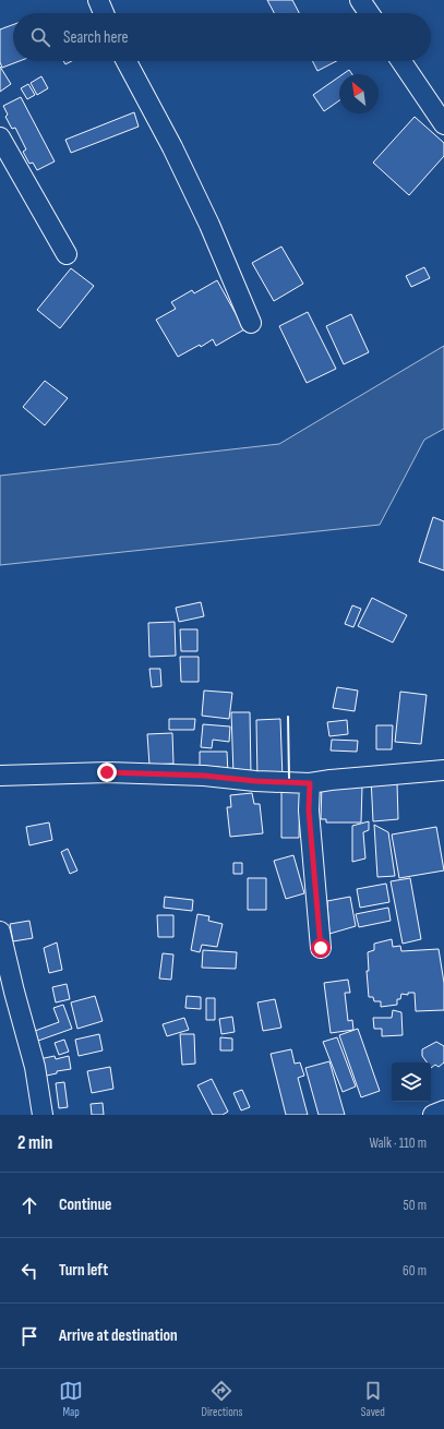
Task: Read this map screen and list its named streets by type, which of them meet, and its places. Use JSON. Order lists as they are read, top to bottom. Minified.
{"north":"top left","page":{"search":"Search here","heading":["2 min","Walk · 110 m"],"list":[["Continue","50 m"],["Turn left","60 m"],"Arrive at destination"],"nav":["Map","Directions","Saved"]}}
